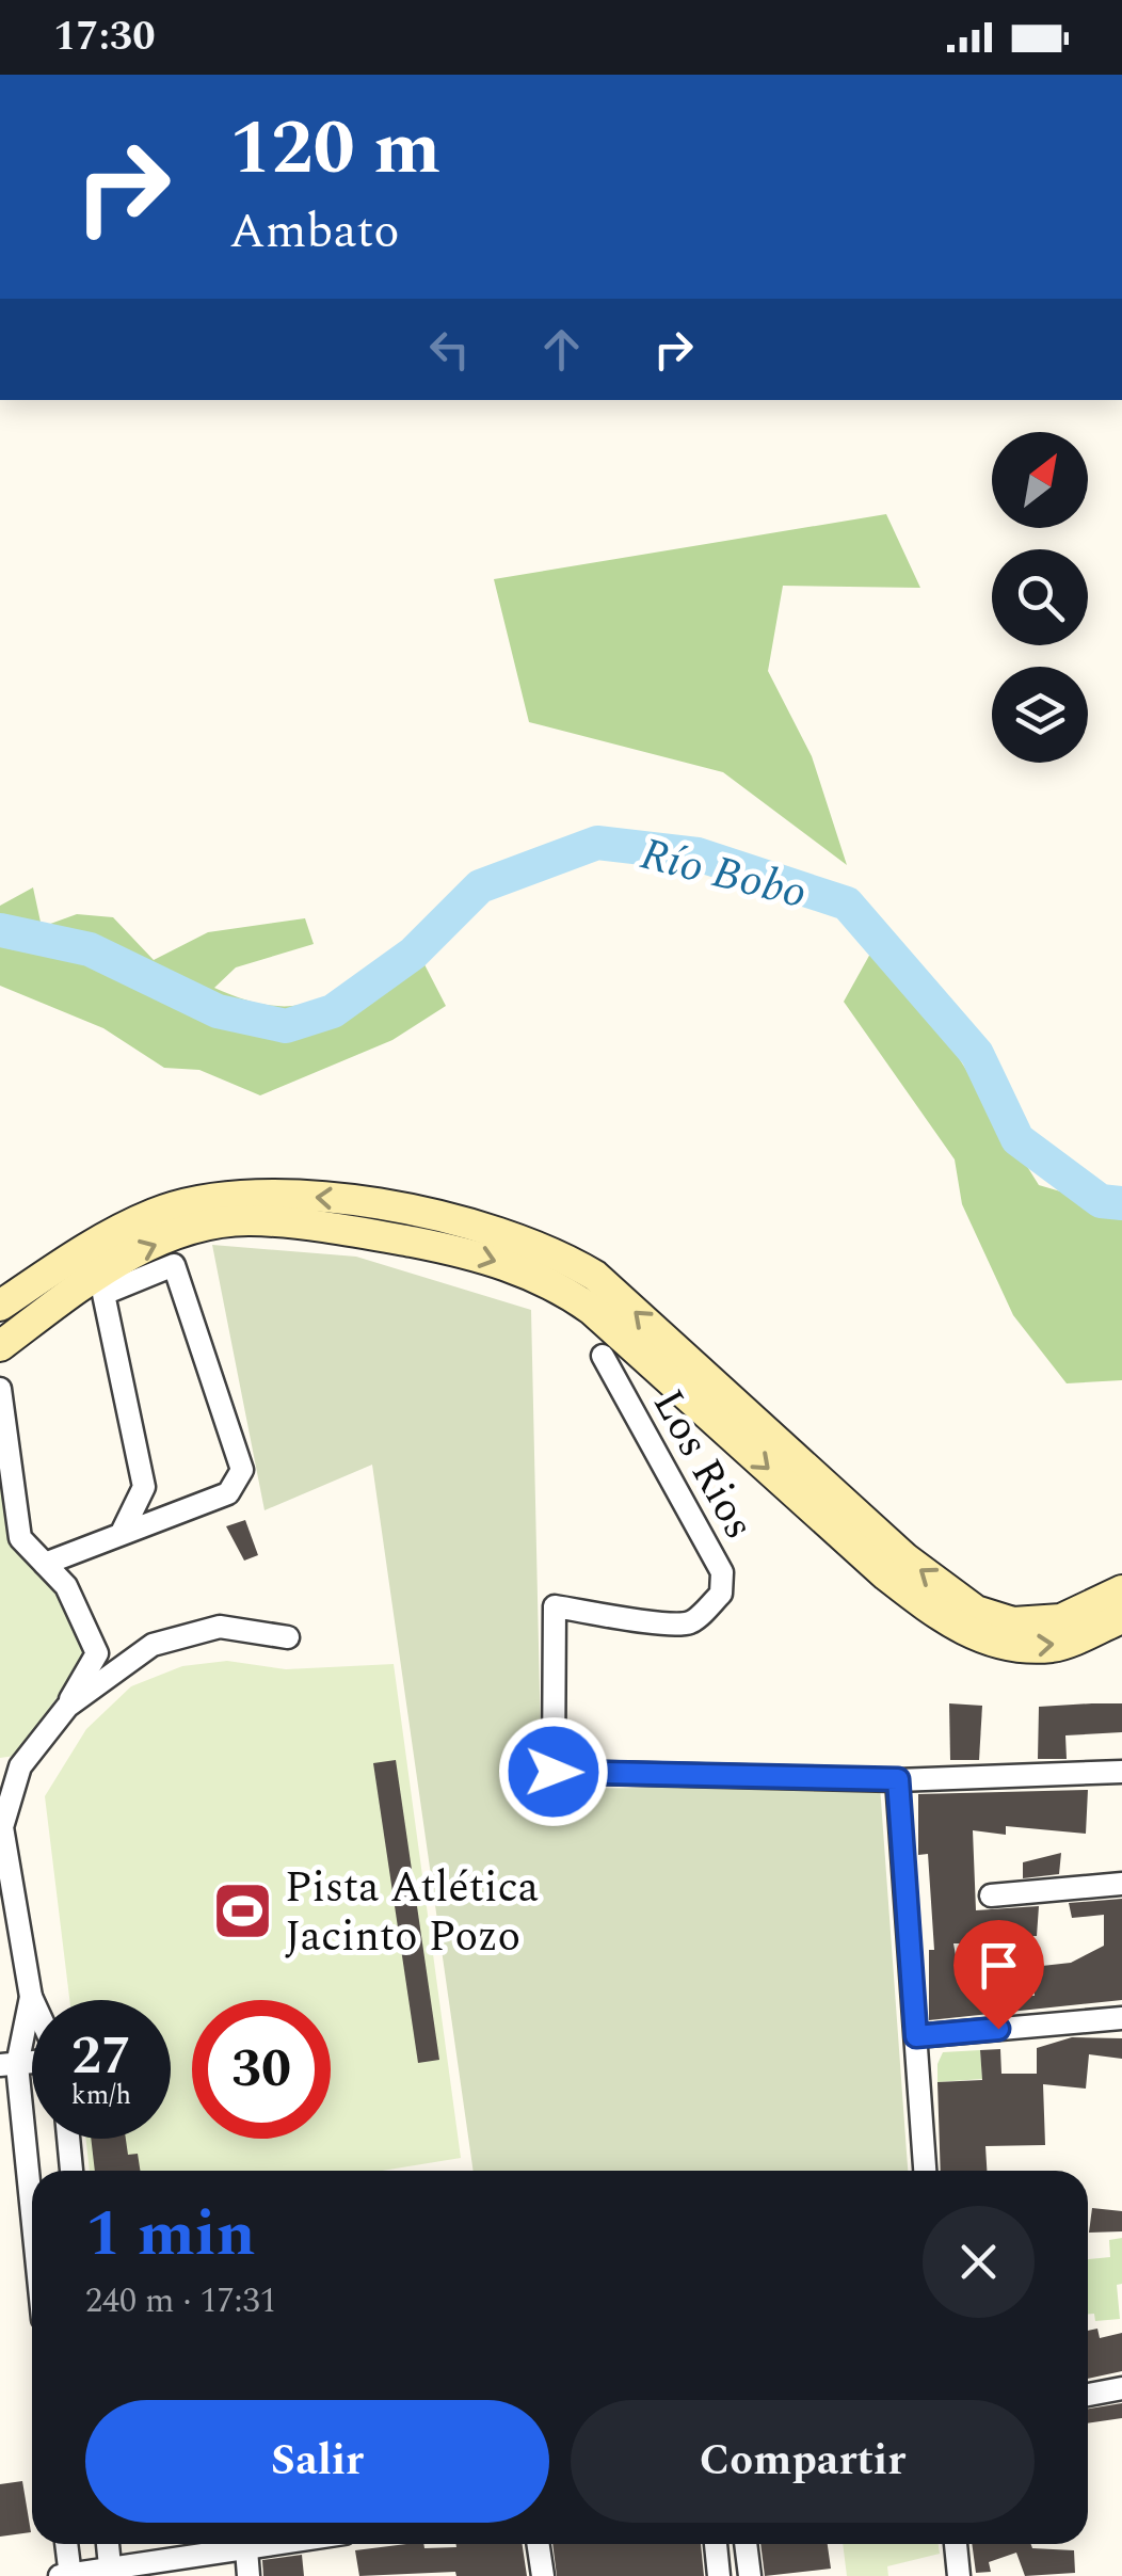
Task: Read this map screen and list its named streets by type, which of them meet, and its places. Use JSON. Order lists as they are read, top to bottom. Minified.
{"streets":{"street":["Los Rios"]},"water":["Río Bobo"],"places":{"sports":["Pista Atlética Jacinto Pozo"]},"north":"top right","page":{"status":"17:30","turn":["120 m","Ambato"],"speed":"27 km/h","limit":"30","heading":["1 min","240 m · 17:31"],"buttons":["Salir","Compartir"]}}
